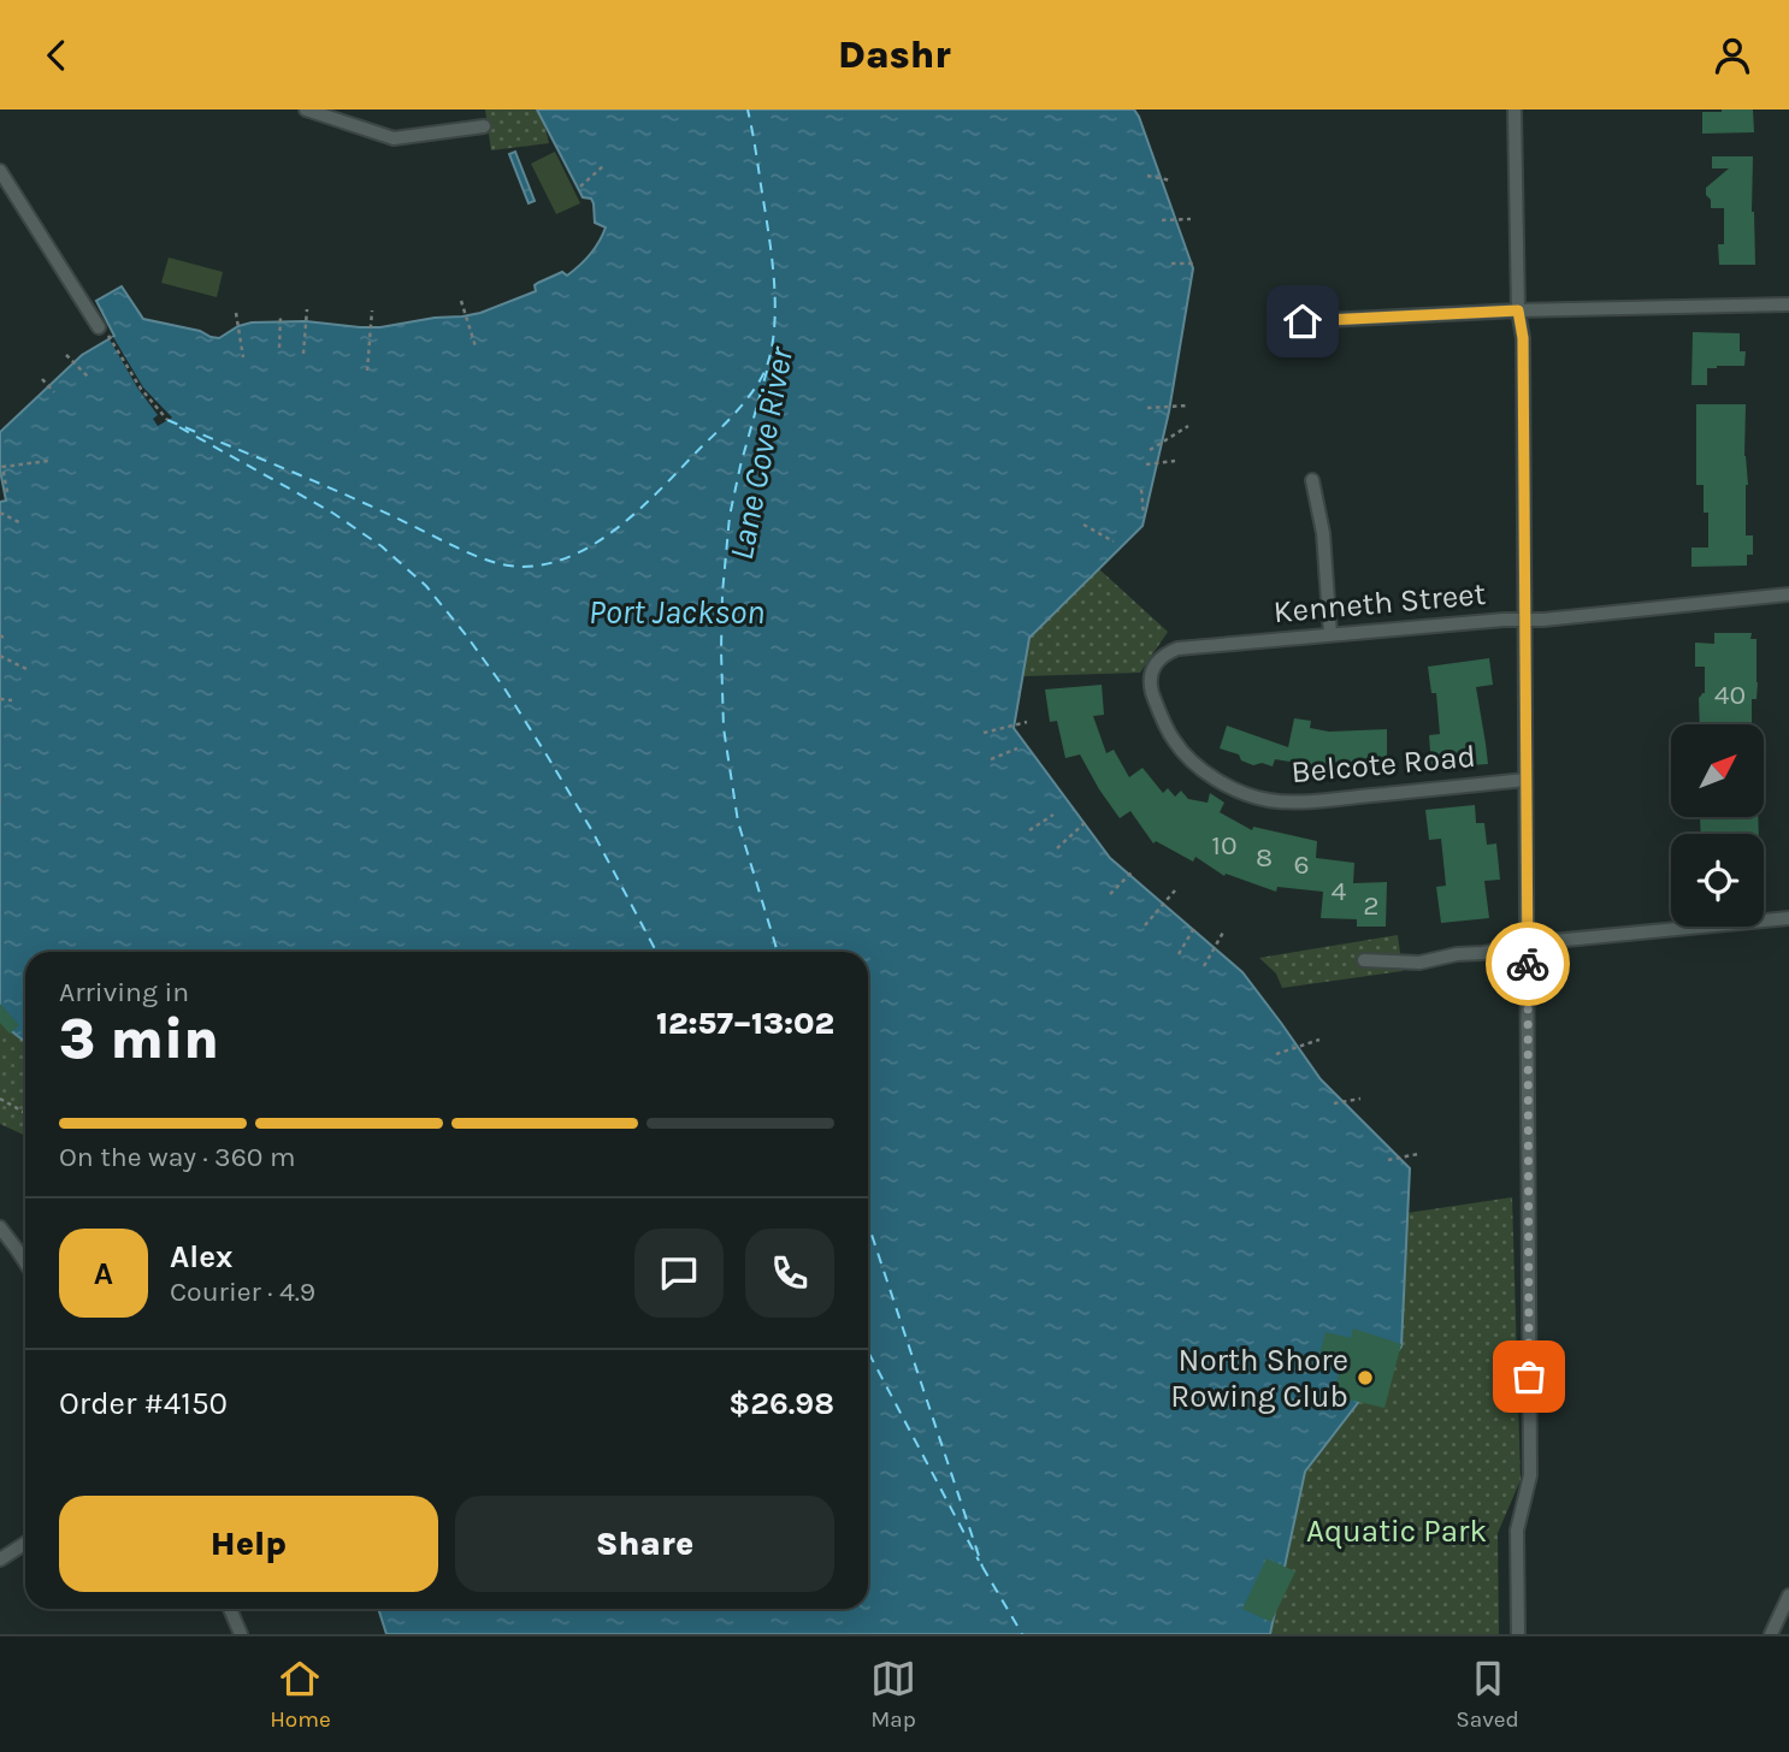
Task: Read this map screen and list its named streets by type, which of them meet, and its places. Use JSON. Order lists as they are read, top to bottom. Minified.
{"streets":{"street":["Kenneth Street","Belcote Road"]},"crossings":[["Kenneth Street","Belcote Road"]],"water":["Lane Cove River","Port Jackson"],"parks":["Aquatic Park"],"places":["North Shore Rowing Club"],"house_numbers":["40","10","8","6","4","2"],"north":"top right","page":{"header":"Dashr","heading":["3 min","Arriving in","12:57–13:02"],"panel":["Alex","Courier · 4.9","Order #4150","$26.98"],"bar":"On the way · 360 m","round":"A","buttons":["Help","Share"],"tabs":["Home","Map","Saved"]}}
